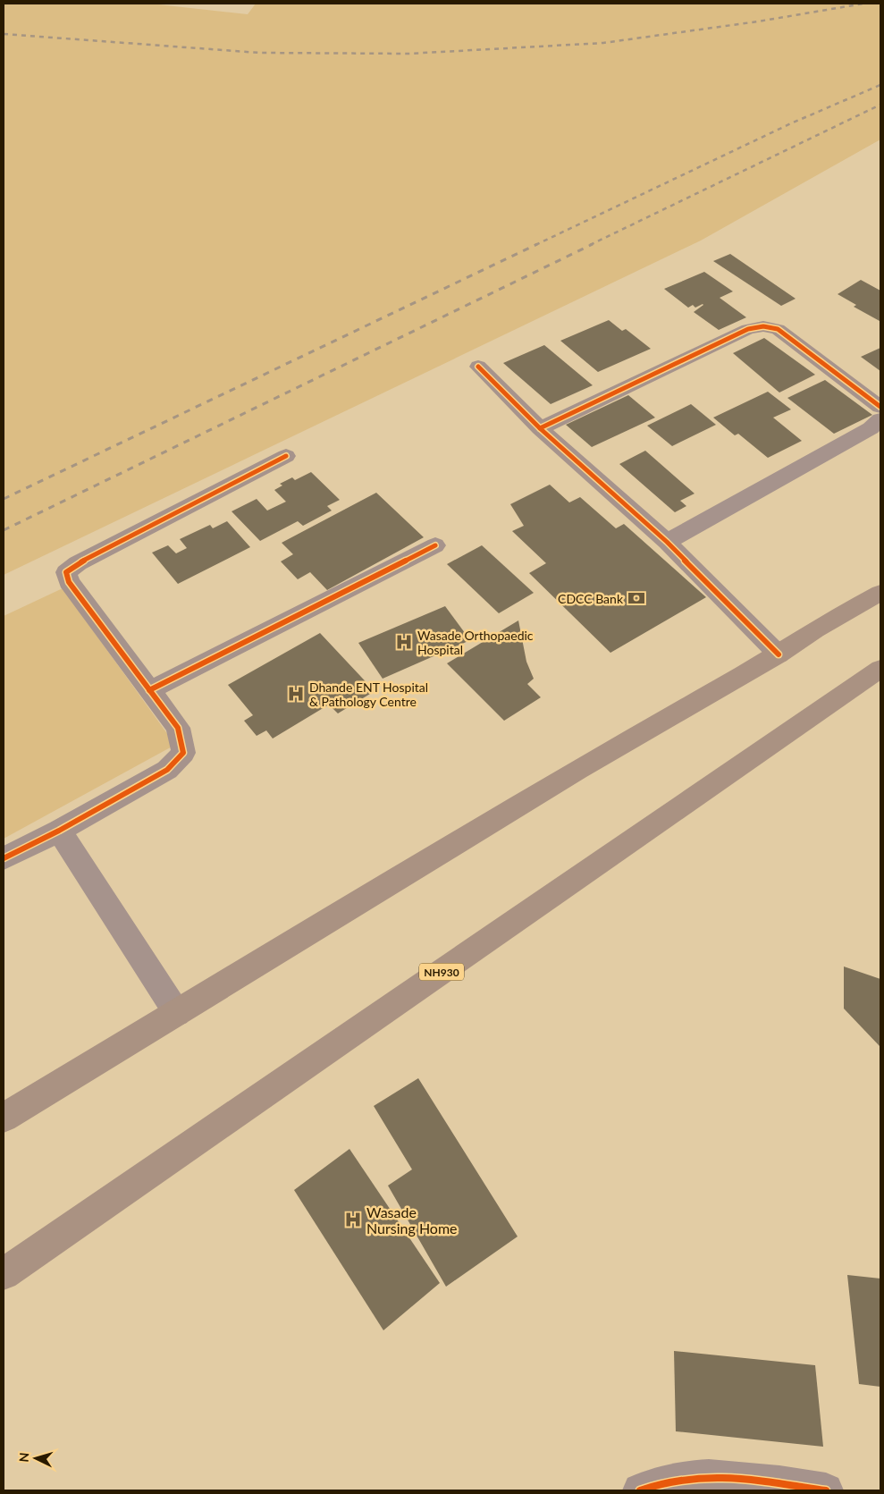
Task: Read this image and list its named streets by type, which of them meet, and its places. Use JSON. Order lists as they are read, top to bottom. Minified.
{"streets":{"highway":["NH930"]},"places":{"bank":["CDCC Bank"],"hospital":["Wasade Orthopaedic Hospital","Dhande ENT Hospital & Pathology Centre","Wasade Nursing Home"]},"north":"left"}
